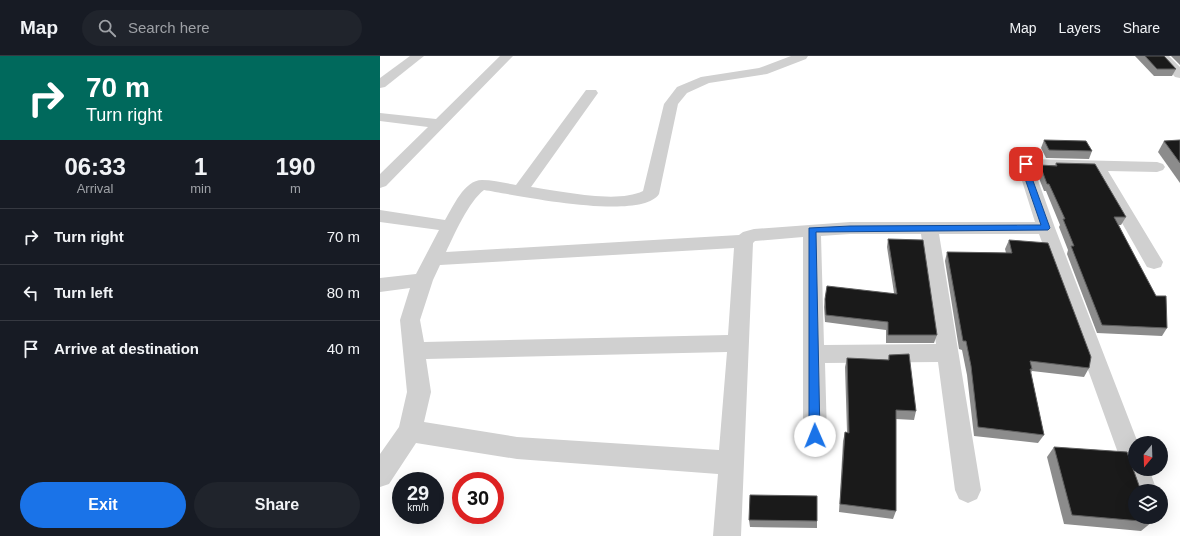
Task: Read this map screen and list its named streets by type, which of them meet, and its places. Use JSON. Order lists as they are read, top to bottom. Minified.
{"north":"bottom","page":{"header":"Map","search":"Search here","nav":["Map","Layers","Share"],"turn":["70 m","Turn right"],"eta":["06:33","Arrival","1","min","190","m"],"list":[{"name":"Turn right","value":"70 m"},{"name":"Turn left","value":"80 m"},{"name":"Arrive at destination","value":"40 m"}],"speed":"29 km/h","limit":"30","buttons":["Exit","Share"]}}
